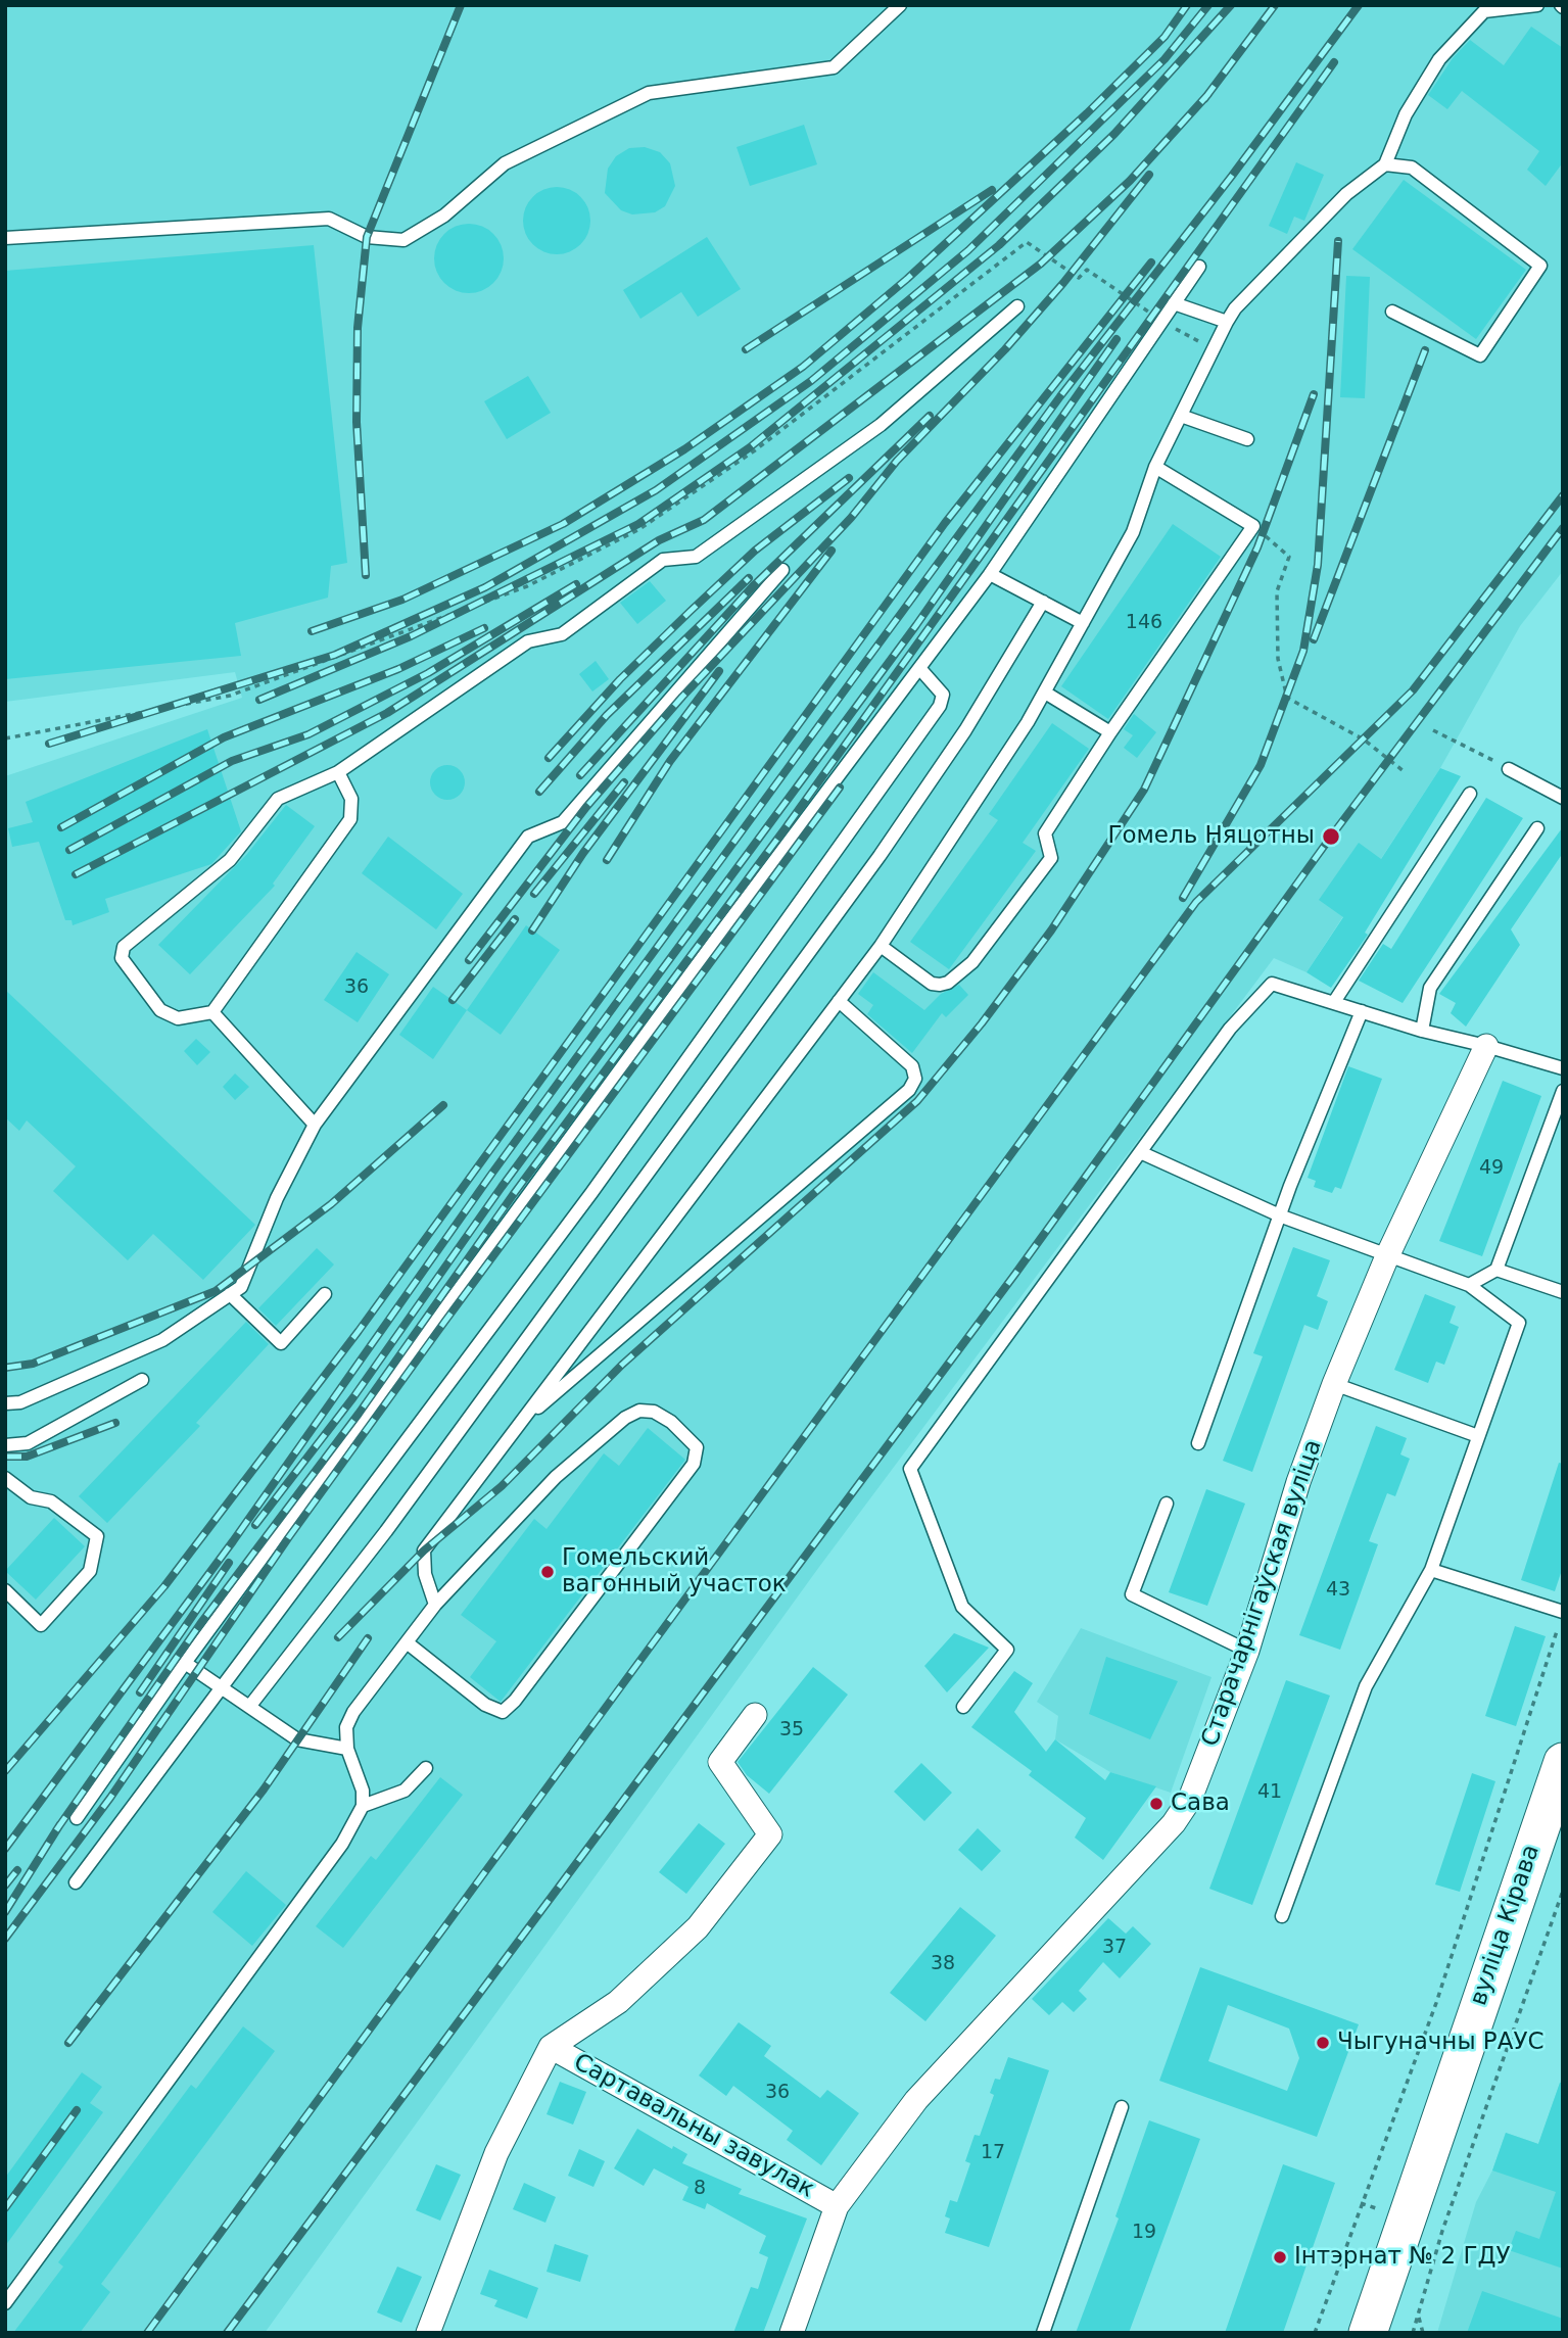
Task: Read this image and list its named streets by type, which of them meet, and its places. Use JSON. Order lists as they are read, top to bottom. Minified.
{"streets":{"main road":["вуліца Кірава"],"street":["Старачарнігаўская вуліца","Сартавальны завулак"]},"crossings":[["Старачарнігаўская вуліца","Сартавальны завулак"]],"places":["Гомель Няцотны","Гомельский вагонный участок","Сава","Чыгуначны РАУС","Інтэрнат № 2 ГДУ"],"house_numbers":["146","36","49","43","35","41","37","38","36","17","8","19"]}
